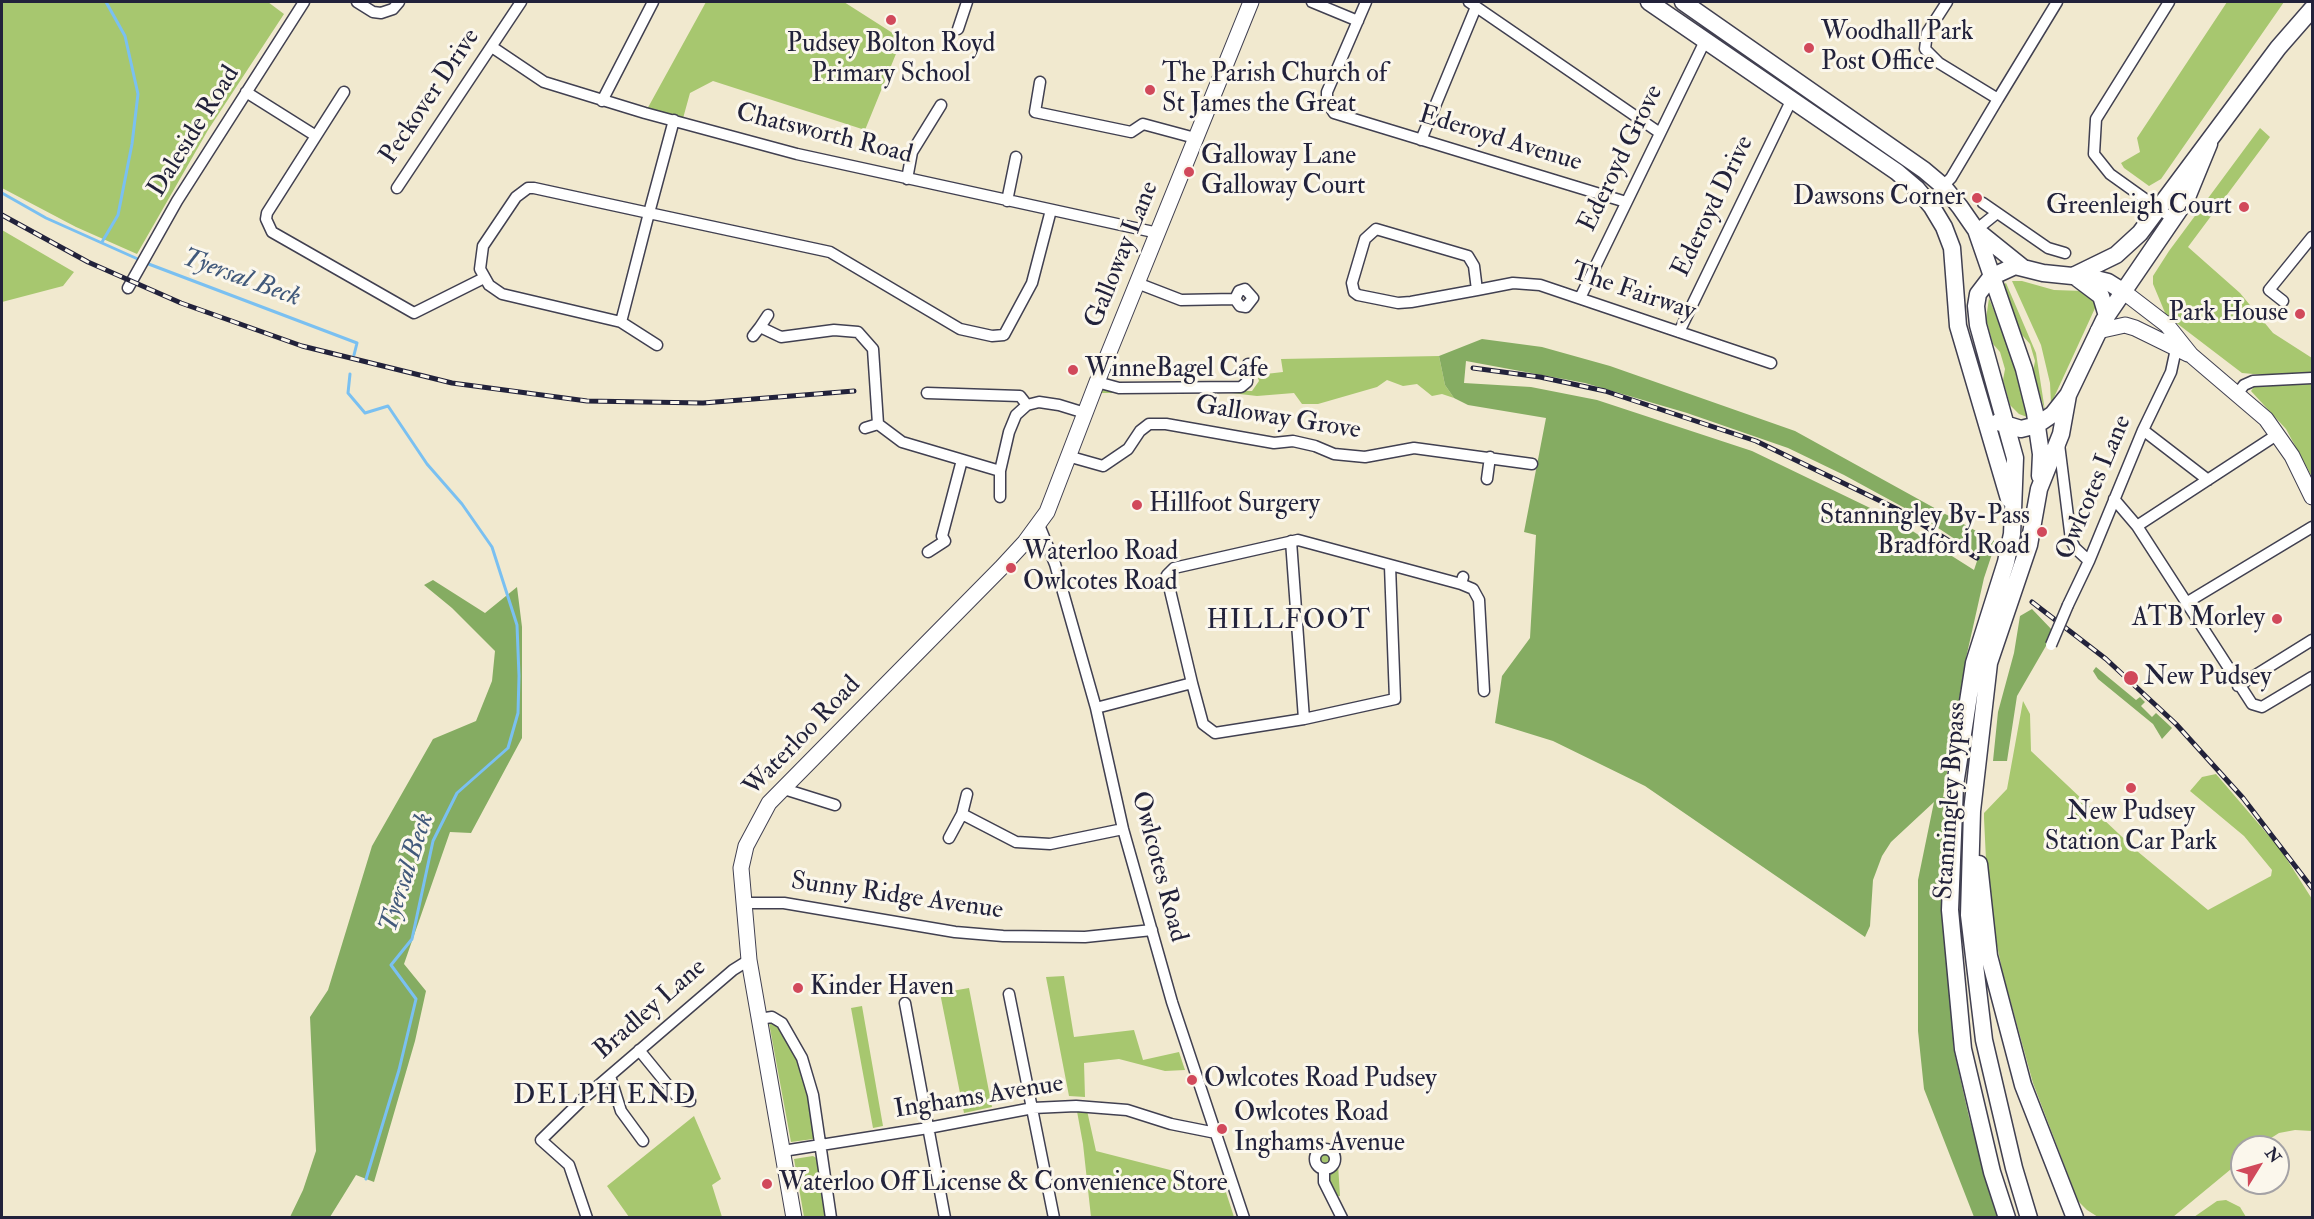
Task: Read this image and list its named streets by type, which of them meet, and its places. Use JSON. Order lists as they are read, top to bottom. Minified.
{"streets":{"highway":["Stanningley Bypass"],"main road":["Galloway Lane","Waterloo Road"],"street":["Peckover Drive","Daleside Road","Chatsworth Road","Ederoyd Avenue","Ederoyd Grove","Ederoyd Drive","The Fairway","Galloway Grove","Owlcotes Lane","Owlcotes Road","Sunny Ridge Avenue","Bradley Lane","Inghams Avenue"]},"crossings":[["Peckover Drive","Chatsworth Road"],["Chatsworth Road","Galloway Lane"],["Ederoyd Avenue","Ederoyd Grove"],["Ederoyd Grove","The Fairway"],["Ederoyd Drive","The Fairway"],["Galloway Lane","Galloway Grove"],["Galloway Lane","Waterloo Road"],["Galloway Lane","Owlcotes Road"],["Waterloo Road","Owlcotes Road"],["Waterloo Road","Sunny Ridge Avenue"],["Waterloo Road","Bradley Lane"],["Waterloo Road","Inghams Avenue"],["Owlcotes Road","Sunny Ridge Avenue"],["Owlcotes Road","Inghams Avenue"]],"districts":["HILLFOOT","DELPH END"],"water":["Tyersal Beck"],"places":["Pudsey Bolton Royd Primary School","Woodhall Park Post Office","The Parish Church of St James the Great","Galloway Lane Galloway Court","Dawsons Corner","Greenleigh Court","Park House","WinneBagel Cafe","Hillfoot Surgery","Stanningley By-Pass Bradford Road","Waterloo Road Owlcotes Road","ATB Morley","New Pudsey","New Pudsey Station Car Park","Kinder Haven","Owlcotes Road Pudsey","Owlcotes Road Inghams Avenue","Waterloo Off License & Convenience Store"],"north":"top right"}
